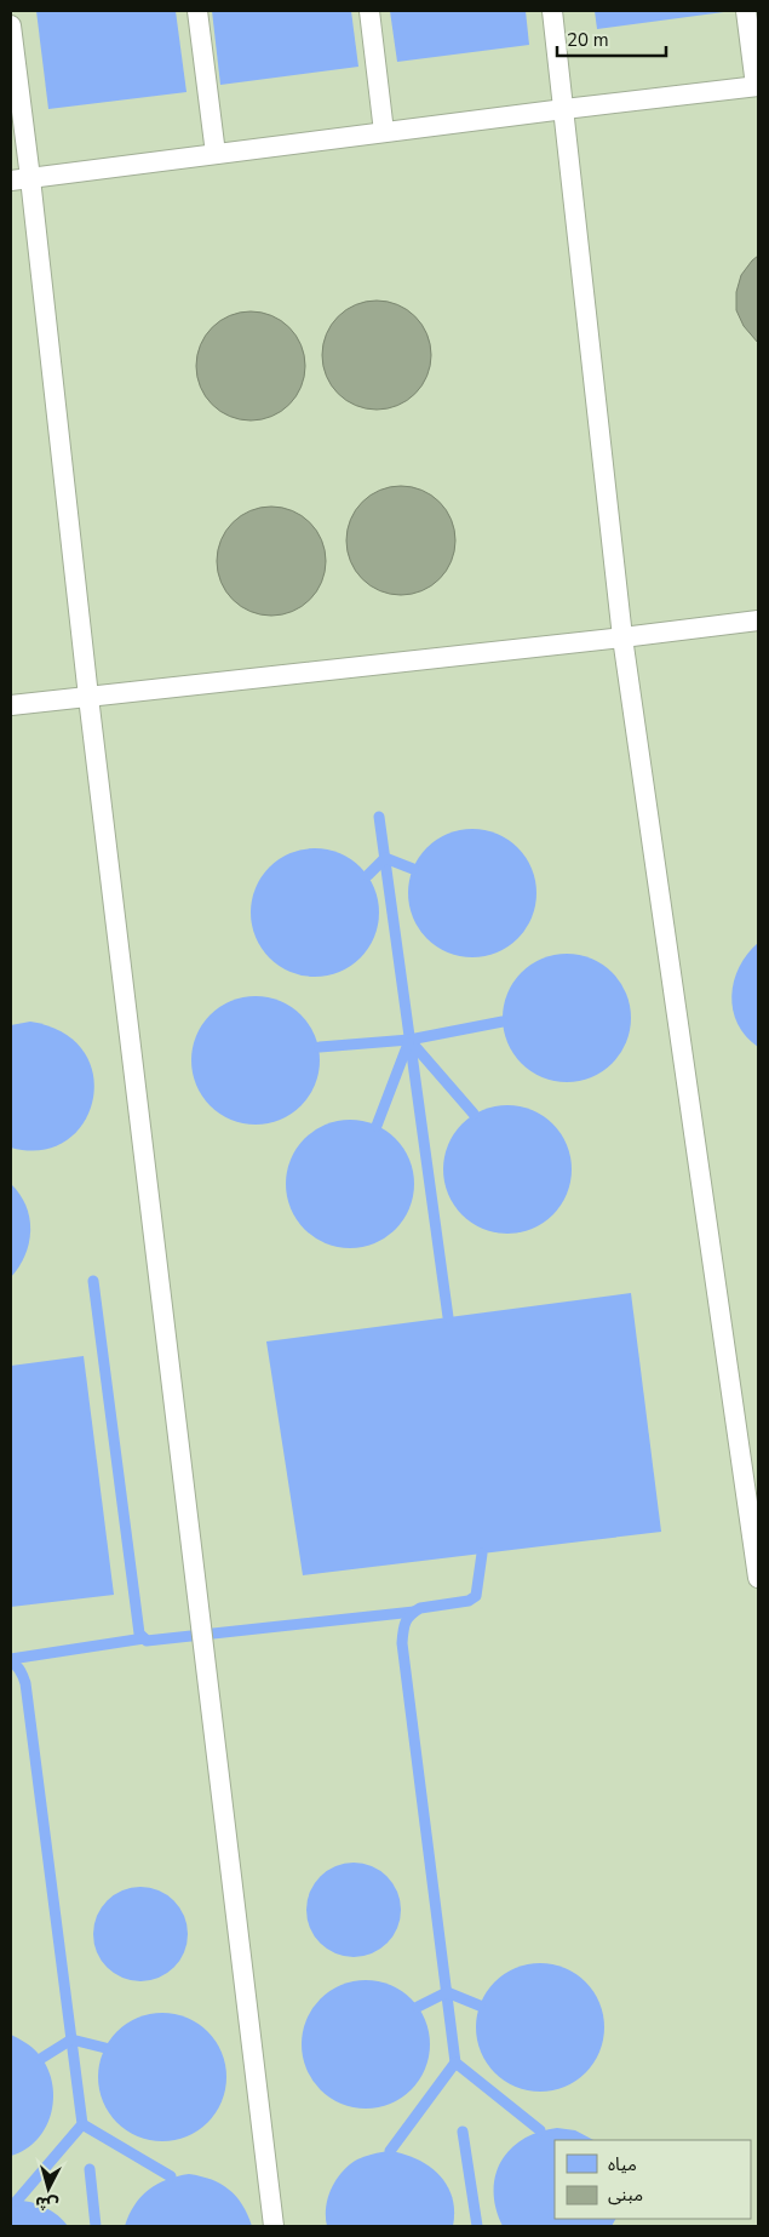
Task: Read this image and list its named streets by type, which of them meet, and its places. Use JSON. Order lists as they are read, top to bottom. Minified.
{"legend":["مياه","مبنى"],"scale_bar":"20 m","north":"bottom"}
